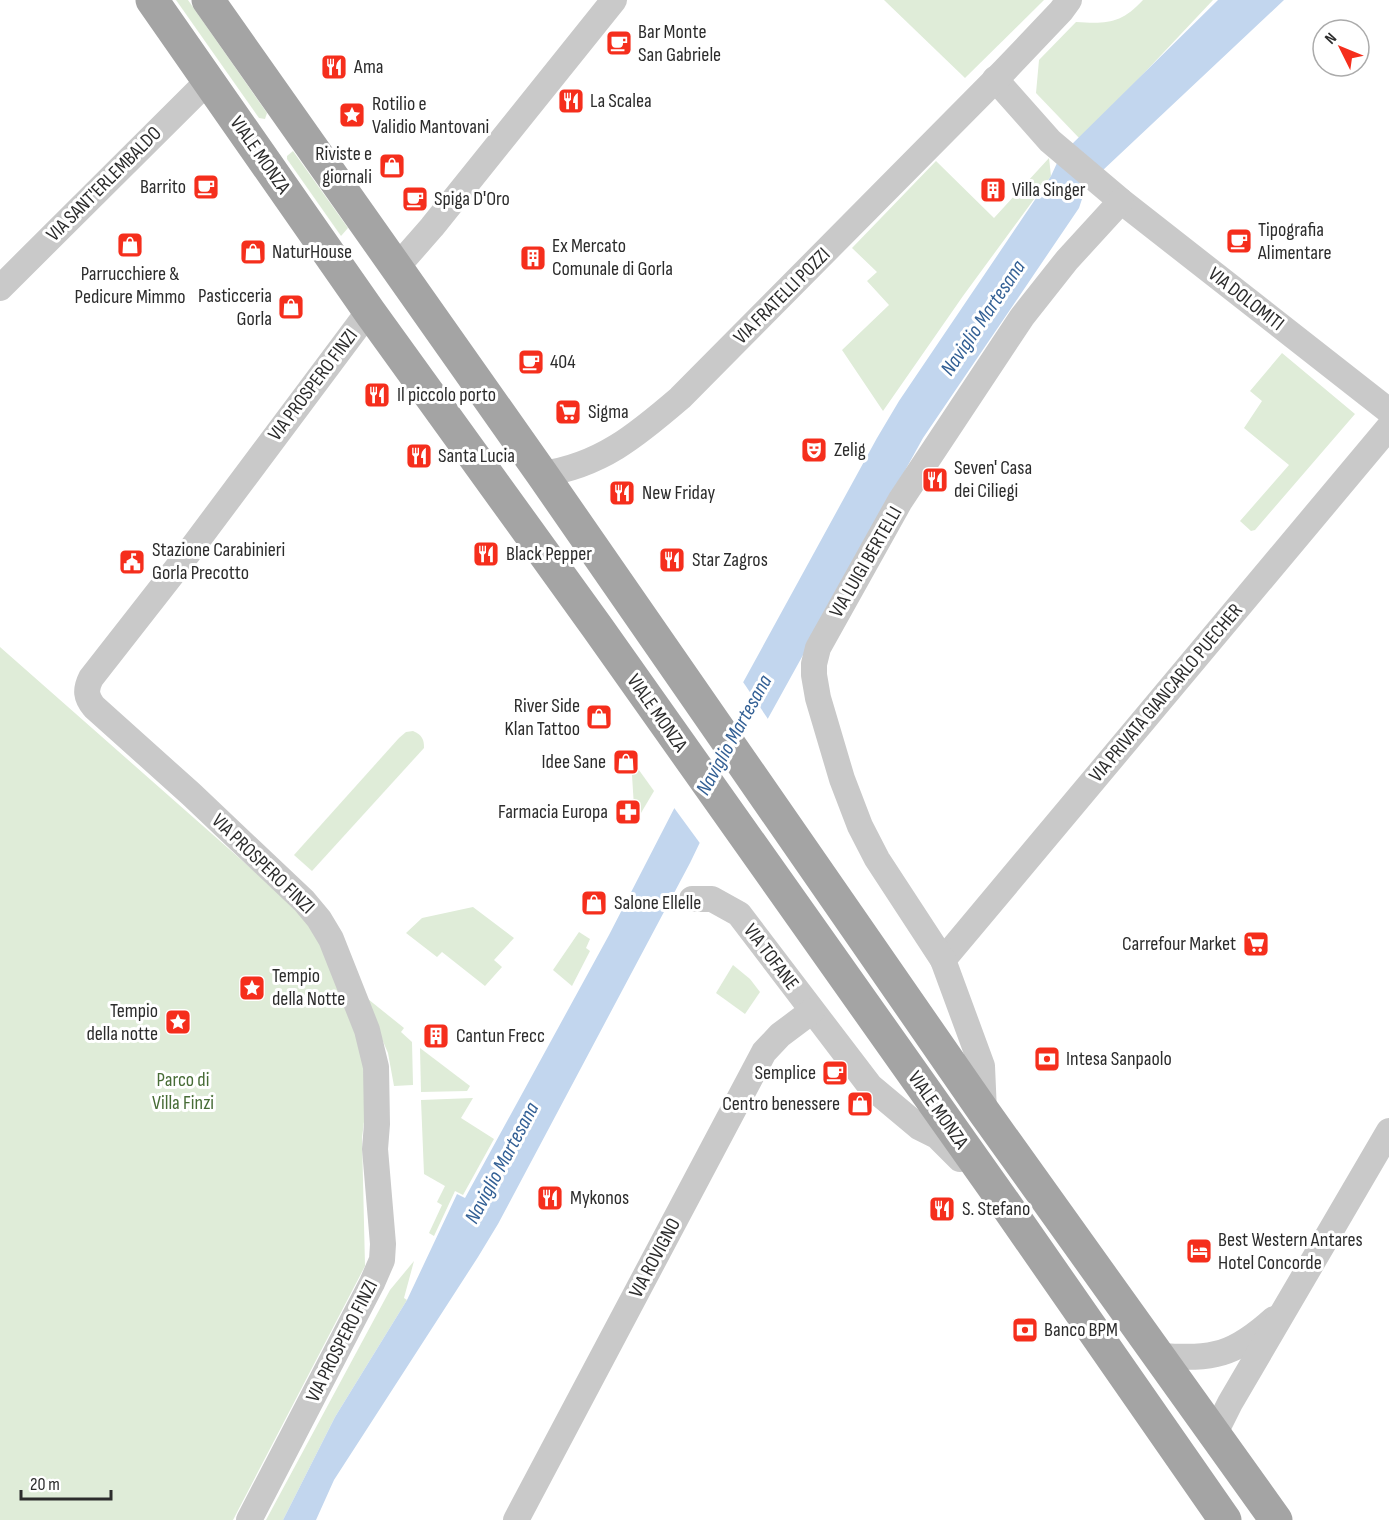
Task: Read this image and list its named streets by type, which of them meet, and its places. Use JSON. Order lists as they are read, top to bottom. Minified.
{"streets":{"main road":["VIALE MONZA"],"street":["VIA SANT'ERLEMBALDO","VIA FRATELLI POZZI","VIA DOLOMITI","VIA PROSPERO FINZI","VIA LUIGI BERTELLI","VIA PRIVATA GIANCARLO PUECHER","VIA TOFANE","VIA ROVIGNO"]},"crossings":[["VIALE MONZA","VIA SANT'ERLEMBALDO"],["VIALE MONZA","VIA FRATELLI POZZI"],["VIALE MONZA","VIA PROSPERO FINZI"],["VIALE MONZA","VIA LUIGI BERTELLI"],["VIALE MONZA","VIA PRIVATA GIANCARLO PUECHER"],["VIALE MONZA","VIA TOFANE"],["VIALE MONZA","VIA ROVIGNO"],["VIA FRATELLI POZZI","VIA DOLOMITI"],["VIA DOLOMITI","VIA LUIGI BERTELLI"],["VIA LUIGI BERTELLI","VIA PRIVATA GIANCARLO PUECHER"],["VIA TOFANE","VIA ROVIGNO"]],"water":["Naviglio Martesana"],"parks":["Parco di Villa Finzi"],"places":{"cafe":["Bar Monte San Gabriele","Barrito","Spiga D'Oro","Tipografia Alimentare","404","Semplice"],"restaurant":["Ama","La Scalea","Il piccolo porto","Santa Lucia","Seven' Casa dei Ciliegi","New Friday","Black Pepper","Star Zagros","Mykonos","S. Stefano"],"place":["Rotilio e Validio Mantovani","Tempio della Notte","Tempio della notte"],"shop":["Riviste e giornali","Parrucchiere & Pedicure Mimmo","NaturHouse","Pasticceria Gorla","River Side Klan Tattoo","Idee Sane","Salone Ellelle","Centro benessere"],"building":["Villa Singer","Ex Mercato Comunale di Gorla","Cantun Frecc"],"supermarket":["Sigma","Carrefour Market"],"theatre":["Zelig"],"public building":["Stazione Carabinieri Gorla Precotto"],"pharmacy":["Farmacia Europa"],"bank":["Intesa Sanpaolo","Banco BPM"],"hotel":["Best Western Antares Hotel Concorde"]},"scale_bar":"20 m","north":"top left"}
